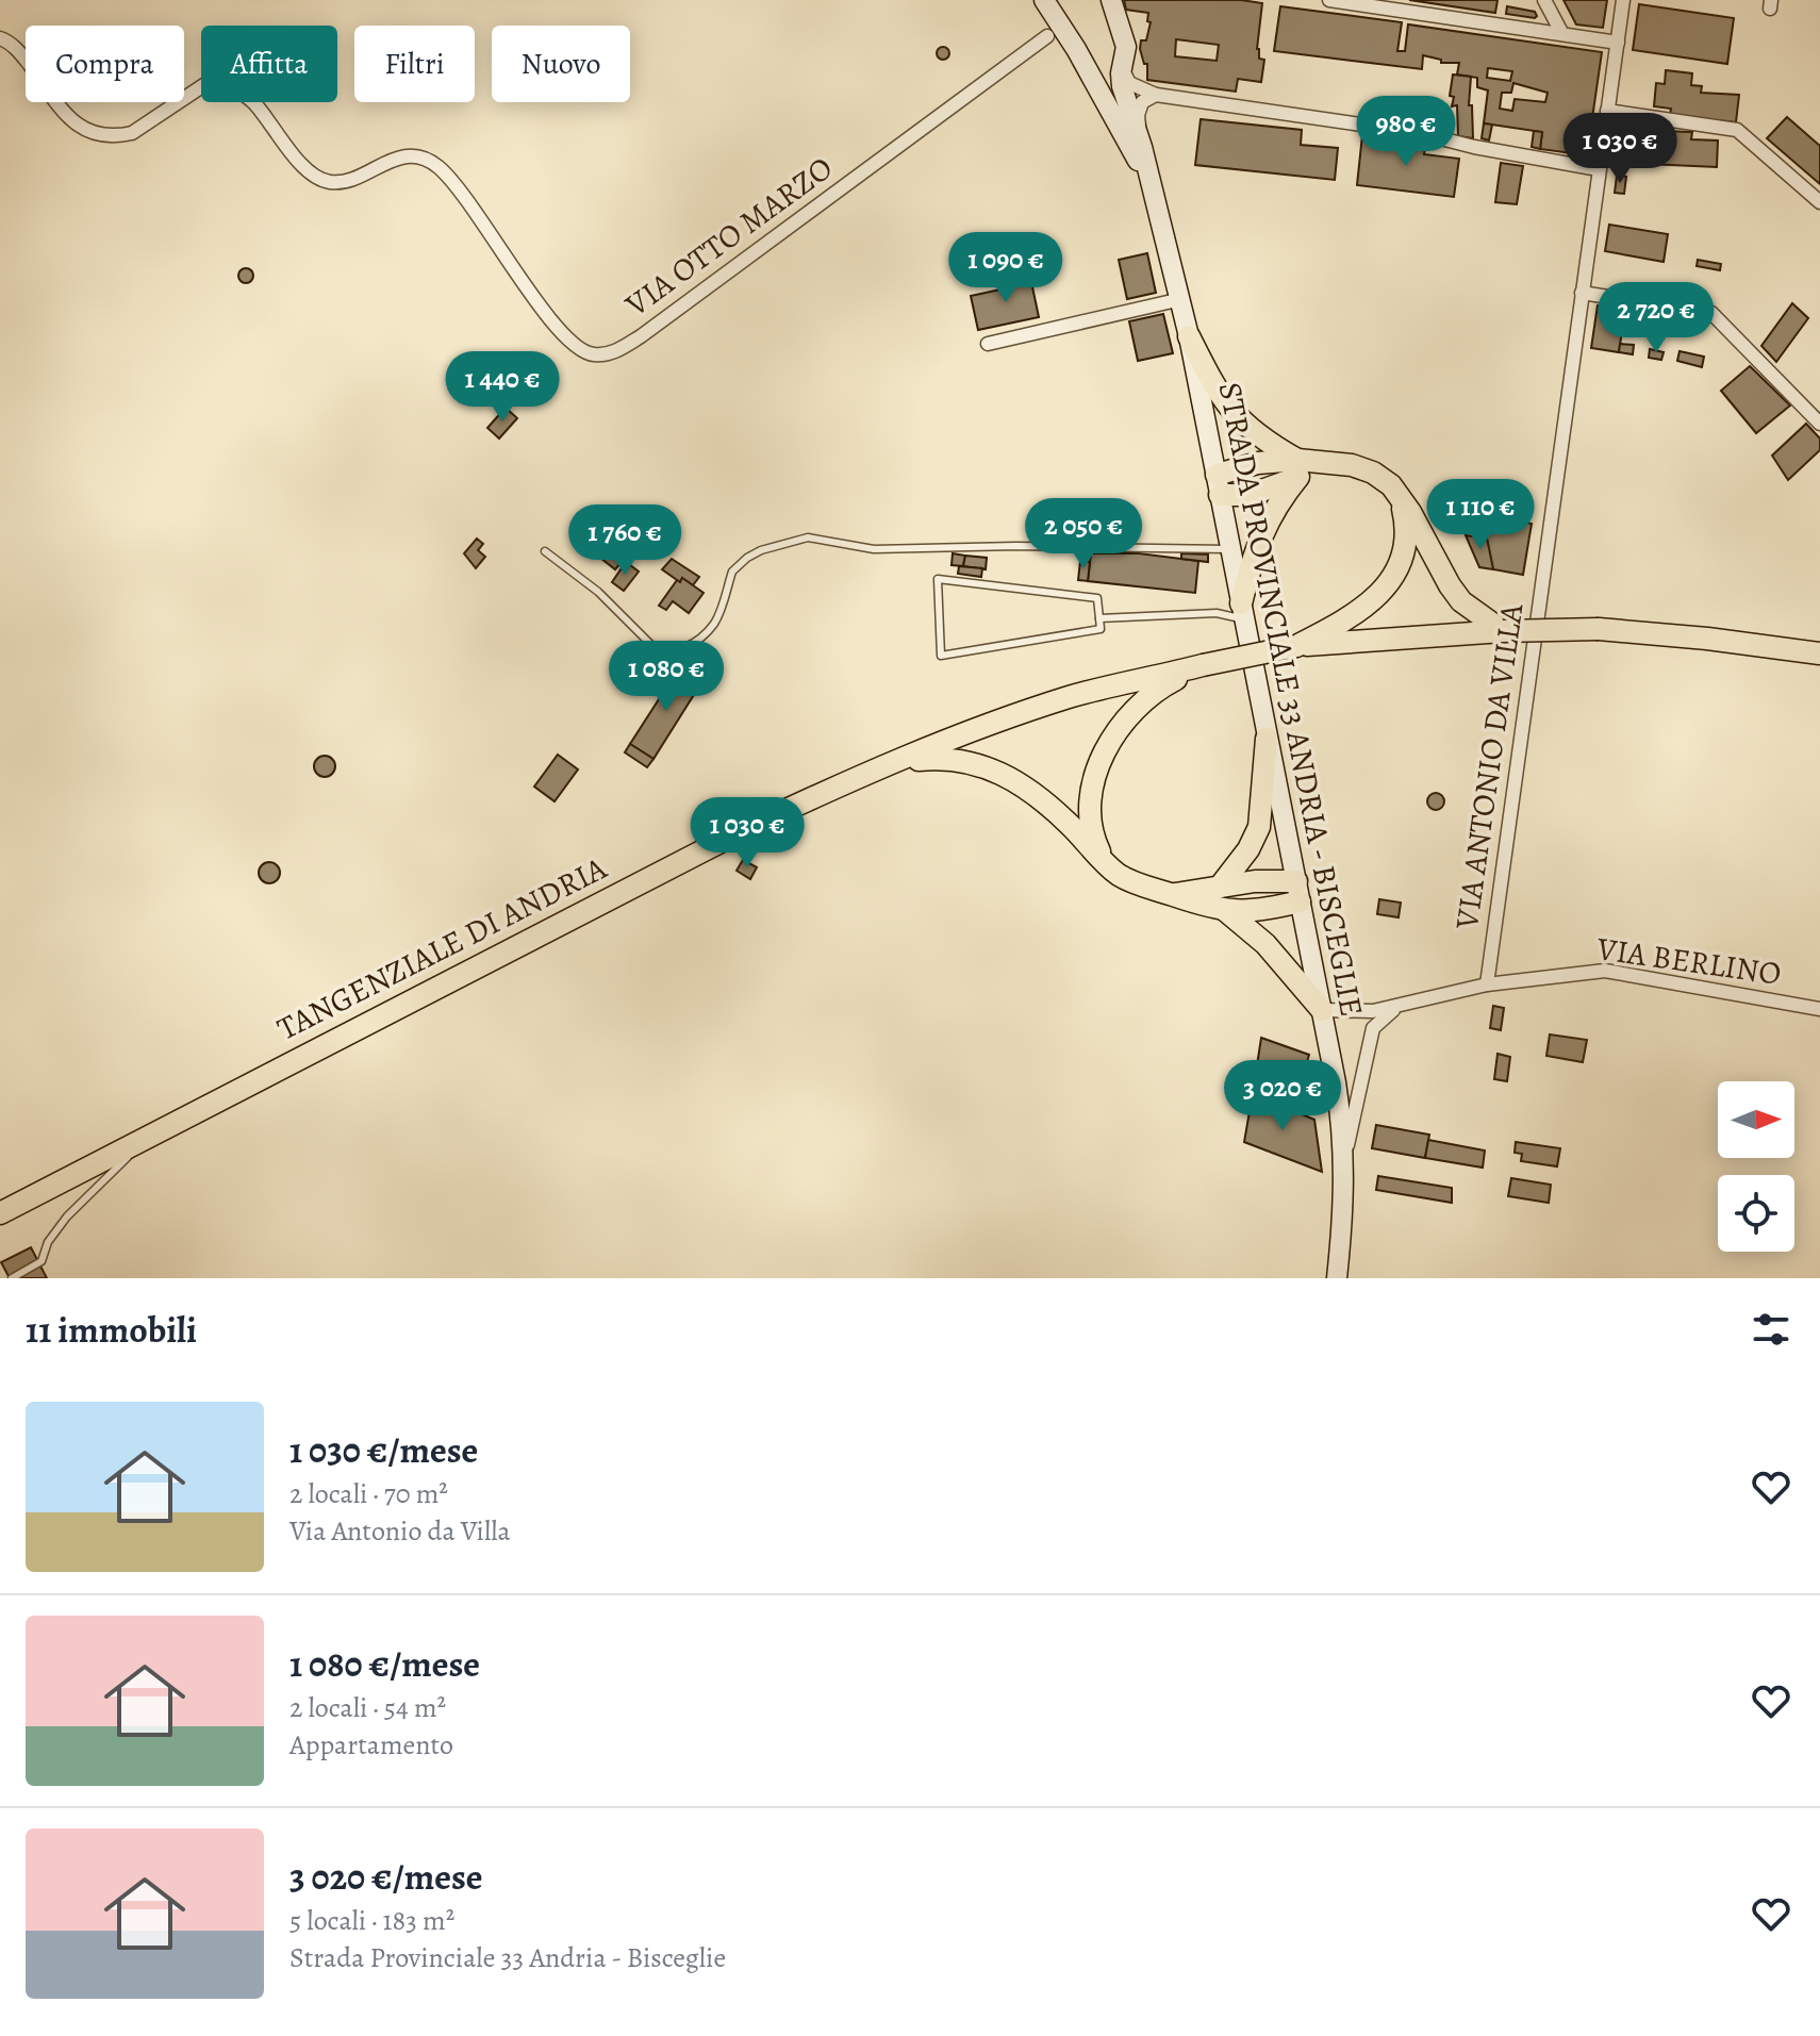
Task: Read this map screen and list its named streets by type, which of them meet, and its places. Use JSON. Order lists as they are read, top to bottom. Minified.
{"streets":{"main road":["STRADA PROVINCIALE 33 ANDRIA - BISCEGLIE","TANGENZIALE DI ANDRIA"],"street":["VIA OTTO MARZO","VIA ANTONIO DA VILLA","VIA BERLINO"]},"crossings":[["STRADA PROVINCIALE 33 ANDRIA - BISCEGLIE","VIA BERLINO"],["VIA ANTONIO DA VILLA","VIA BERLINO"]],"north":"right","page":{"chip":["Compra","Affitta","Filtri","Nuovo"],"price":["980 €","1 030 €","1 090 €","2 720 €","1 440 €","1 110 €","2 050 €","1 760 €","1 080 €","1 030 €","3 020 €"],"heading":"11 immobili","list":[{"name":"1 030 €/mese","note":"2 locali · 70 m² · Via Antonio da Villa"},{"name":"1 080 €/mese","note":"2 locali · 54 m² · Appartamento"},{"name":"3 020 €/mese","note":"5 locali · 183 m² · Strada Provinciale 33 Andria - Bisceglie"}]}}
